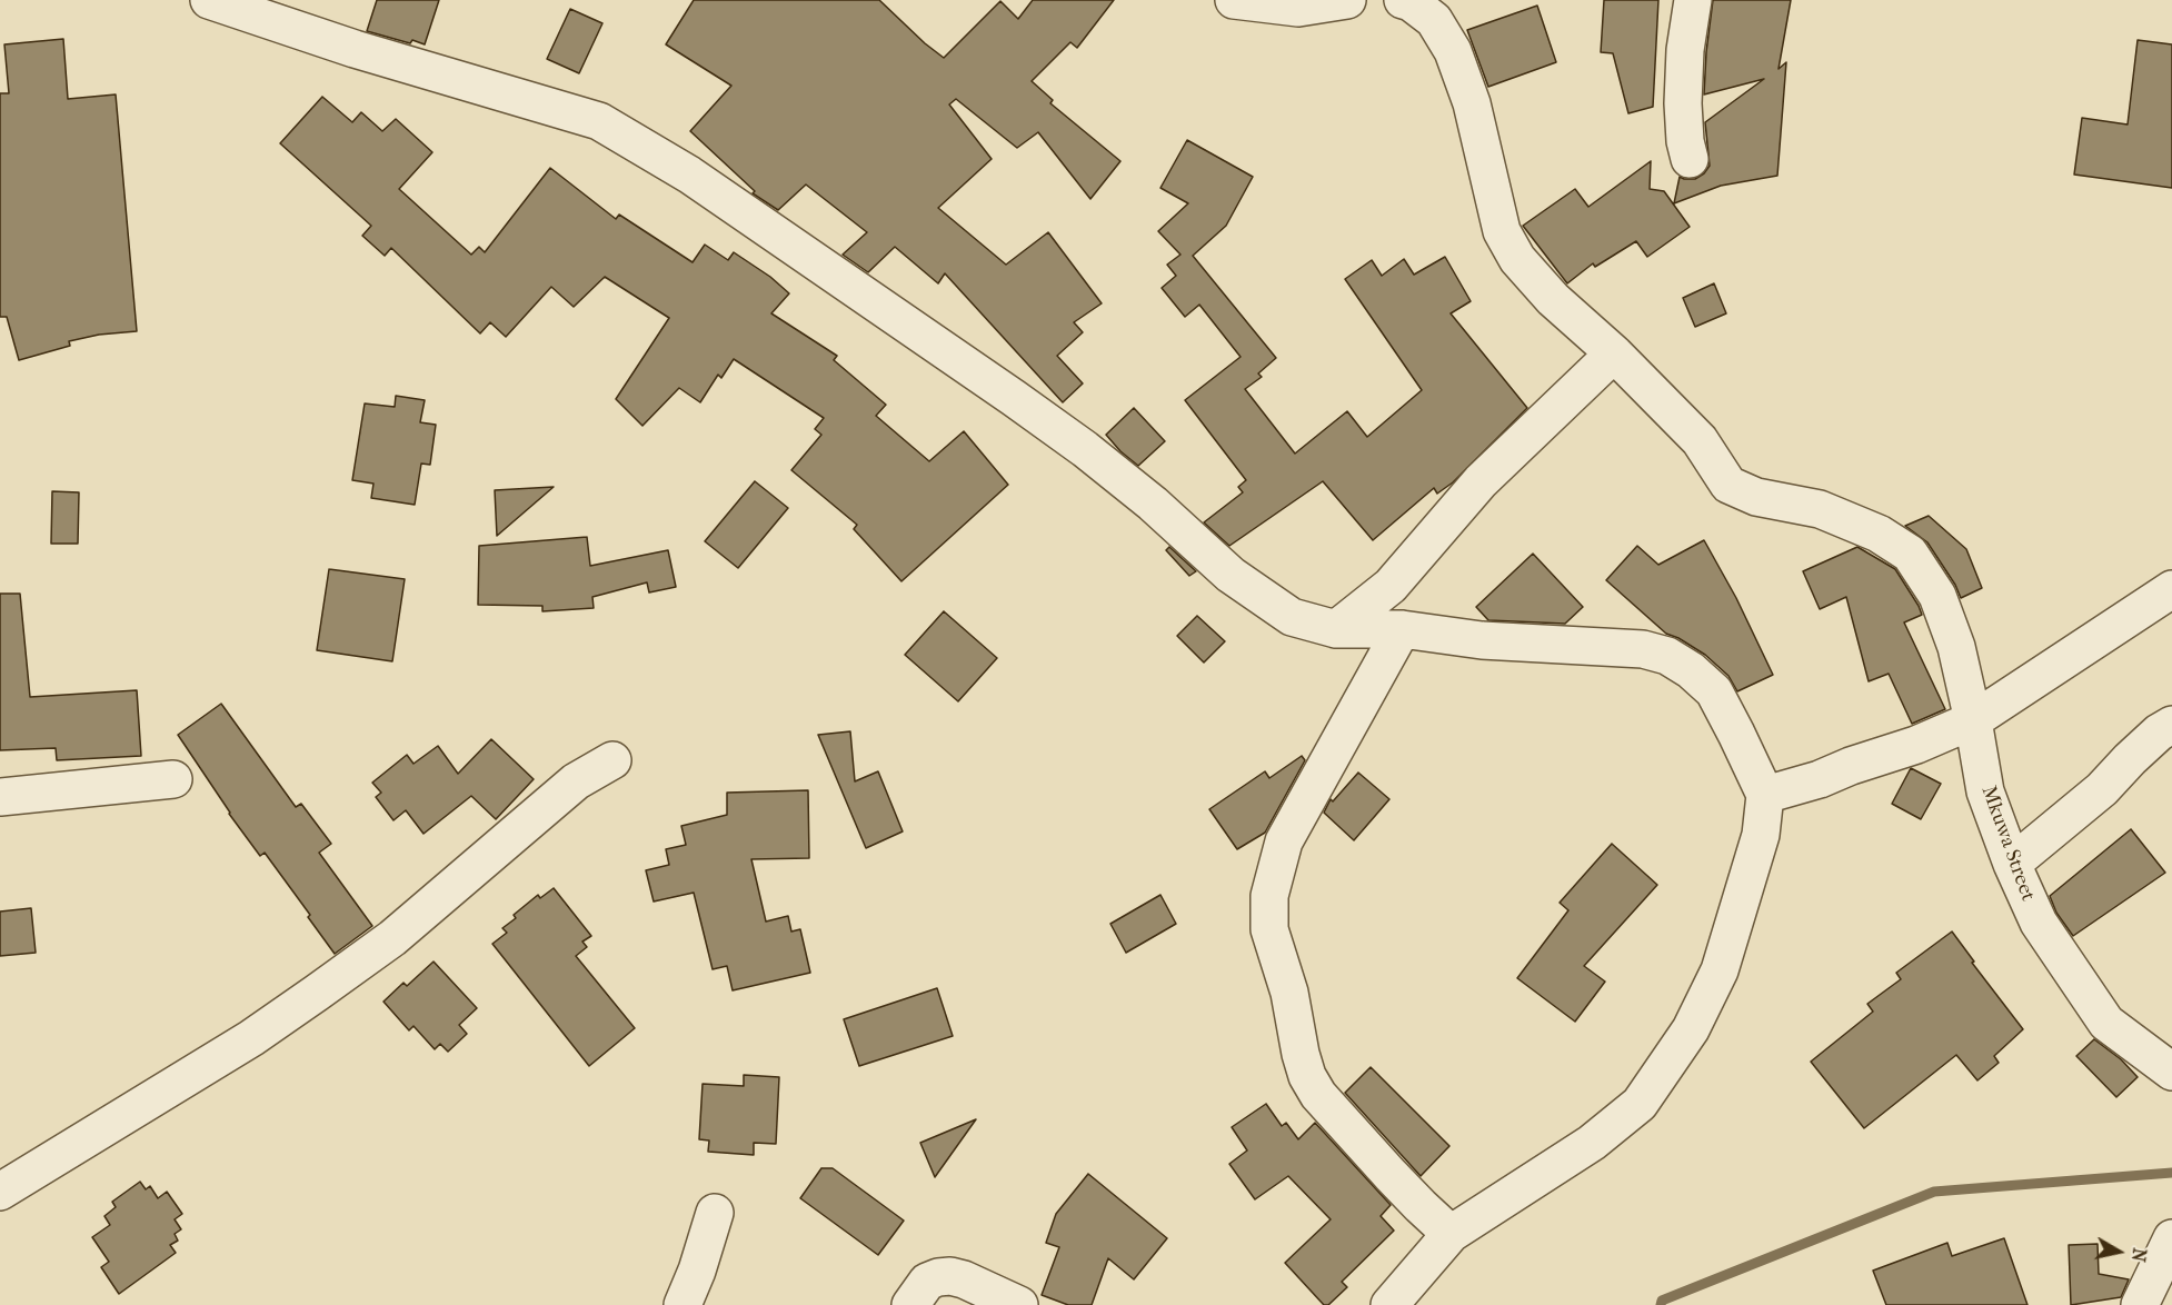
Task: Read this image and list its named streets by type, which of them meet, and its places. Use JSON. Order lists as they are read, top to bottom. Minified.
{"streets":{"street":["Mkuwa Street"]},"north":"right"}
